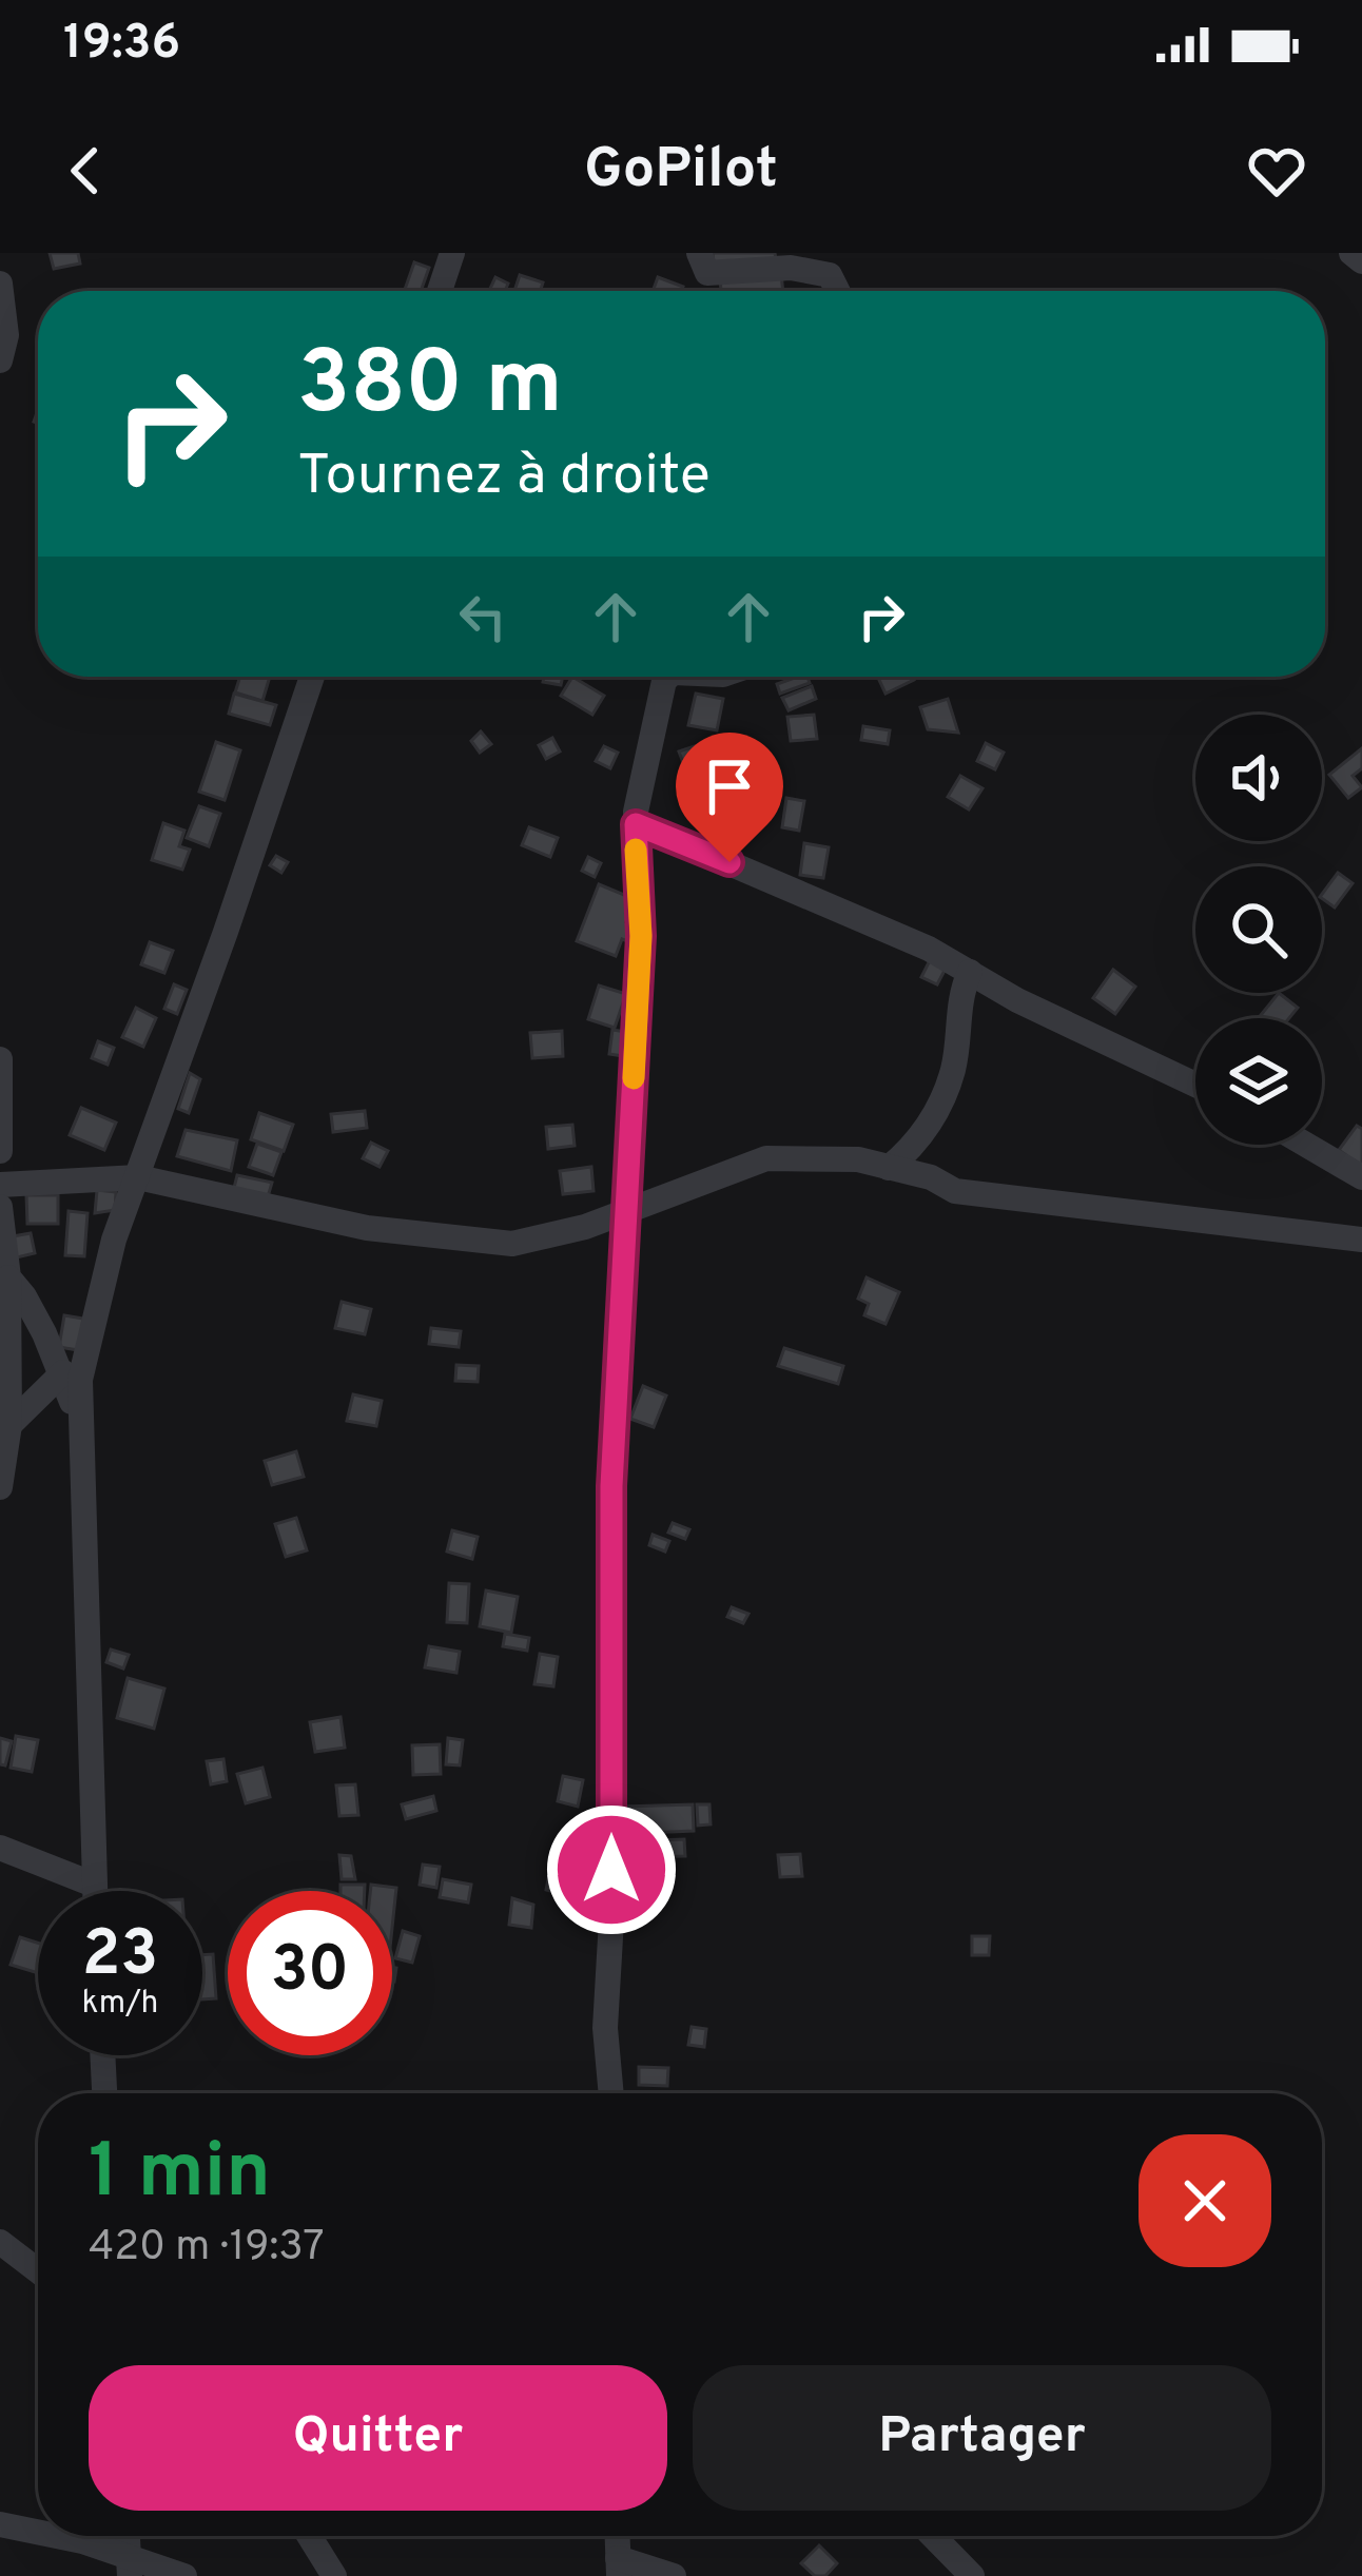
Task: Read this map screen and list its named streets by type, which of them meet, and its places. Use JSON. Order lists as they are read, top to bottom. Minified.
{"page":{"status":"19:36","header":"GoPilot","turn":["380 m","Tournez à droite"],"speed":"23 km/h","limit":"30","heading":["1 min","420 m · 19:37"],"buttons":["Quitter","Partager"]}}
